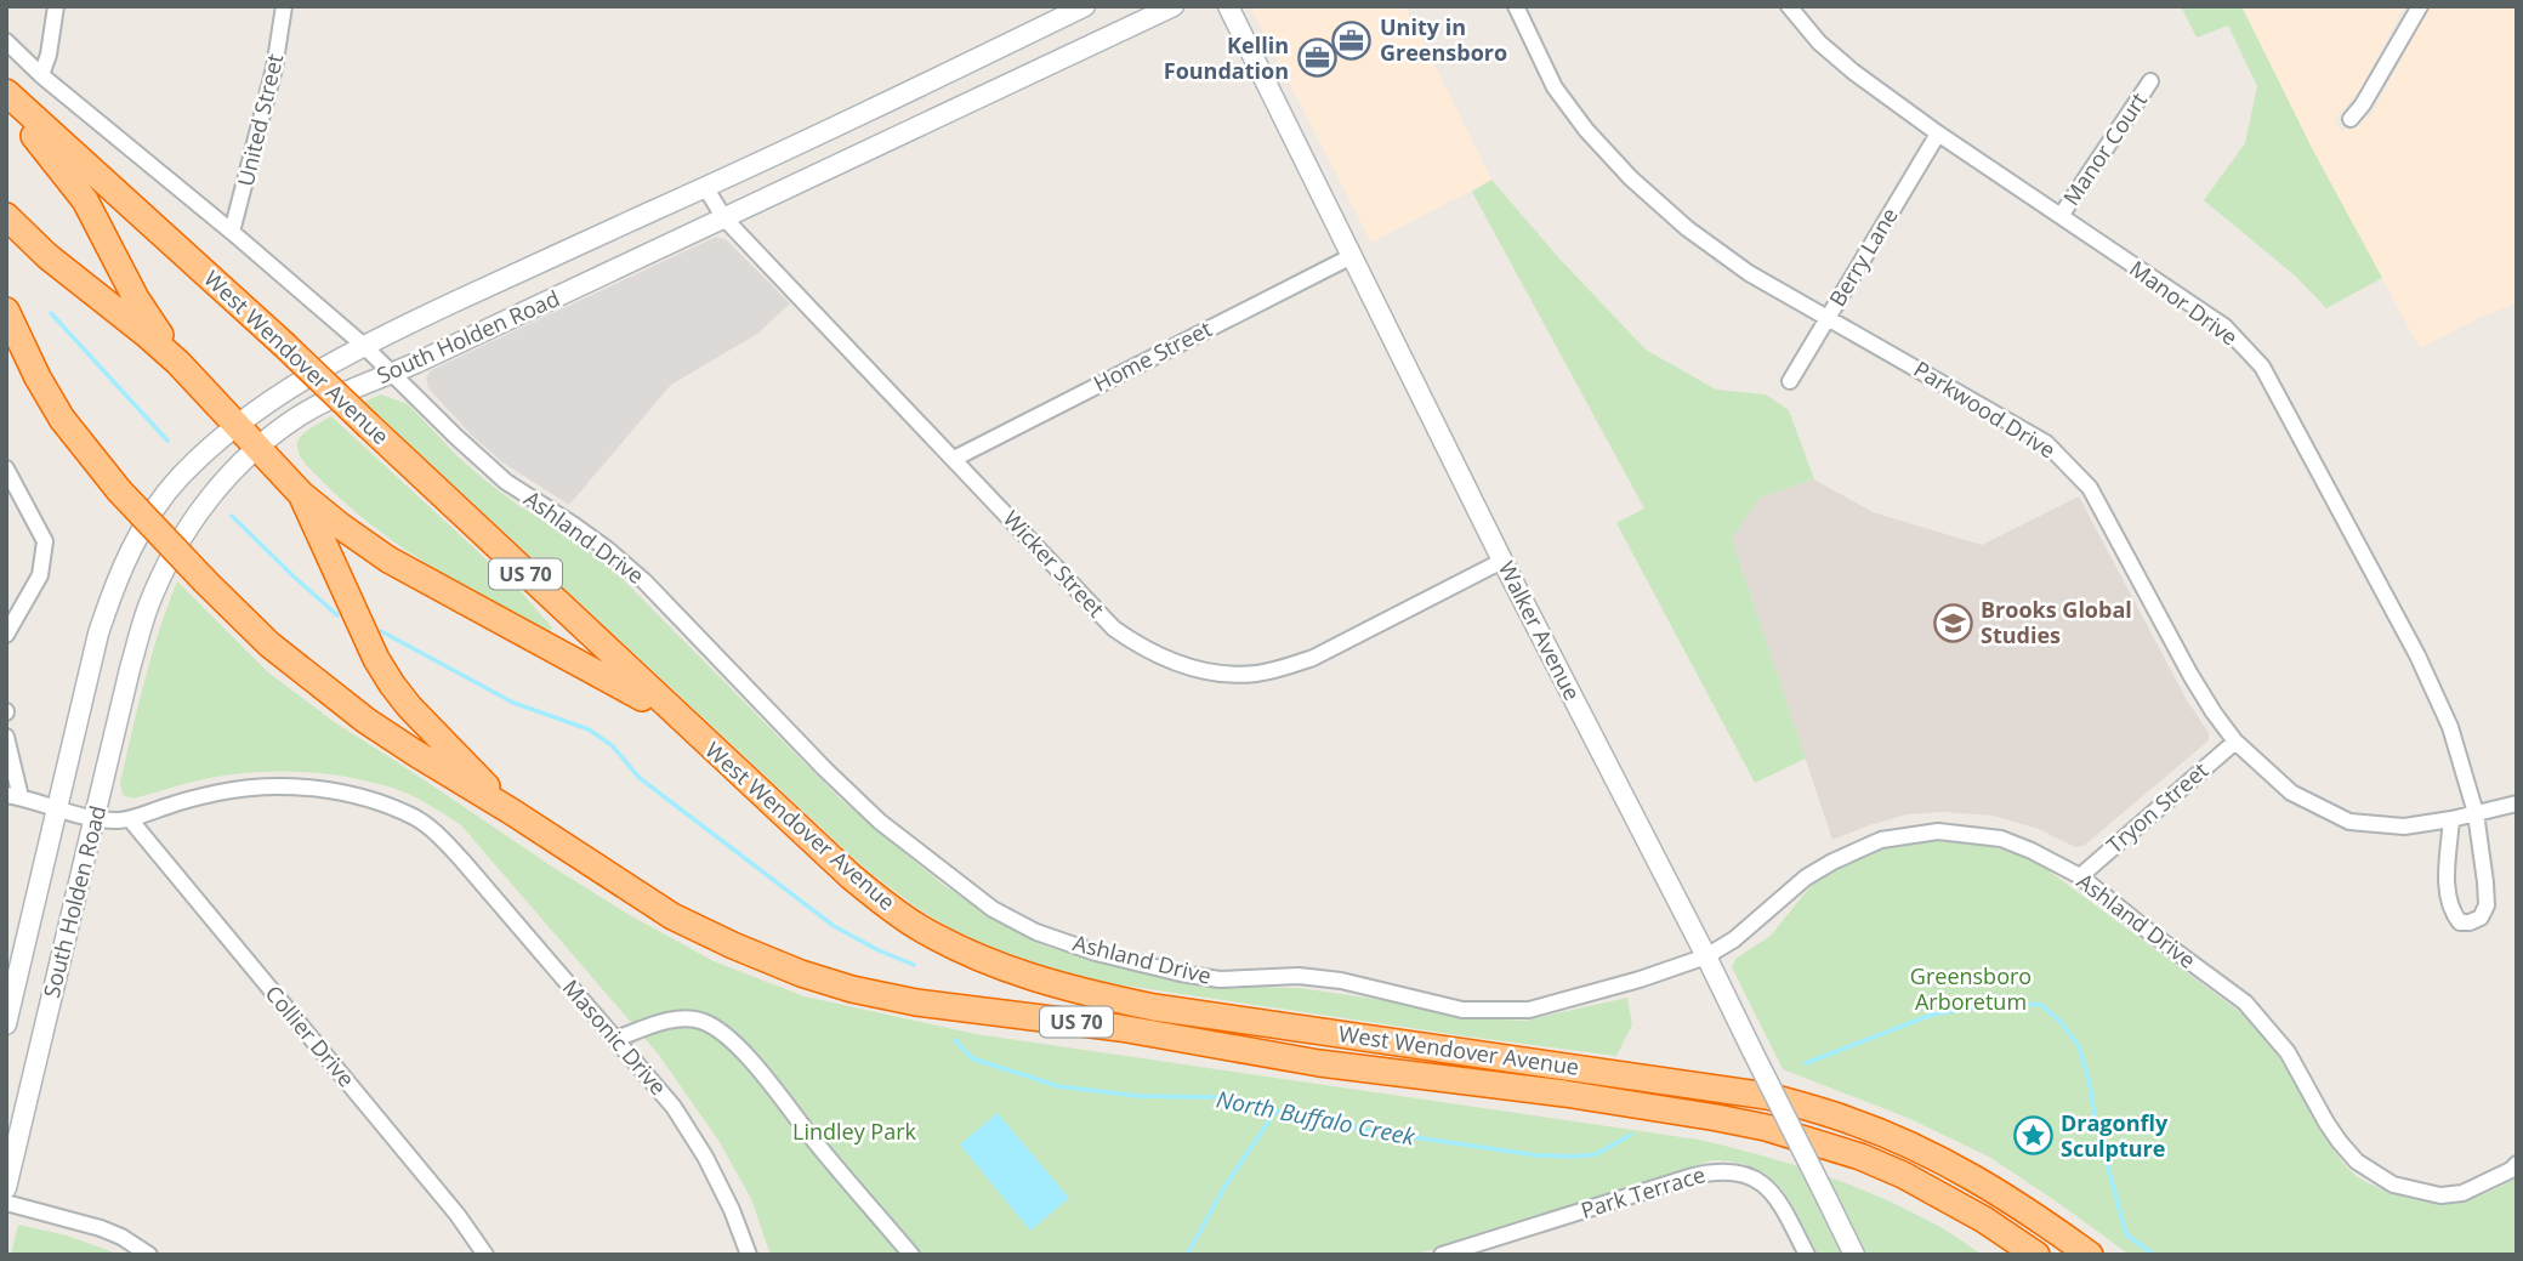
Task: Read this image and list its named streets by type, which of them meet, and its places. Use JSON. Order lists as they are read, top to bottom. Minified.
{"streets":{"highway":["West Wendover Avenue","US 70"],"main road":["South Holden Road","Walker Avenue"],"street":["United Street","Manor Court","Berry Lane","Manor Drive","Home Street","Parkwood Drive","Ashland Drive","Wicker Street","Tryon Street","Collier Drive","Masonic Drive","Park Terrace"]},"crossings":[["United Street","Ashland Drive"],["Manor Court","Manor Drive"],["Berry Lane","Manor Drive"],["Berry Lane","Parkwood Drive"],["Manor Drive","Parkwood Drive"],["South Holden Road","Ashland Drive"],["South Holden Road","Wicker Street"],["South Holden Road","Masonic Drive"],["Home Street","Wicker Street"],["Home Street","Walker Avenue"],["Parkwood Drive","Tryon Street"],["Ashland Drive","Walker Avenue"],["Ashland Drive","Tryon Street"],["Wicker Street","Walker Avenue"],["Collier Drive","Masonic Drive"]],"water":["North Buffalo Creek"],"parks":["Greensboro Arboretum","Lindley Park"],"places":{"office":["Unity in Greensboro","Kellin Foundation"],"school or university":["Brooks Global Studies"],"place":["Dragonfly Sculpture"]}}
